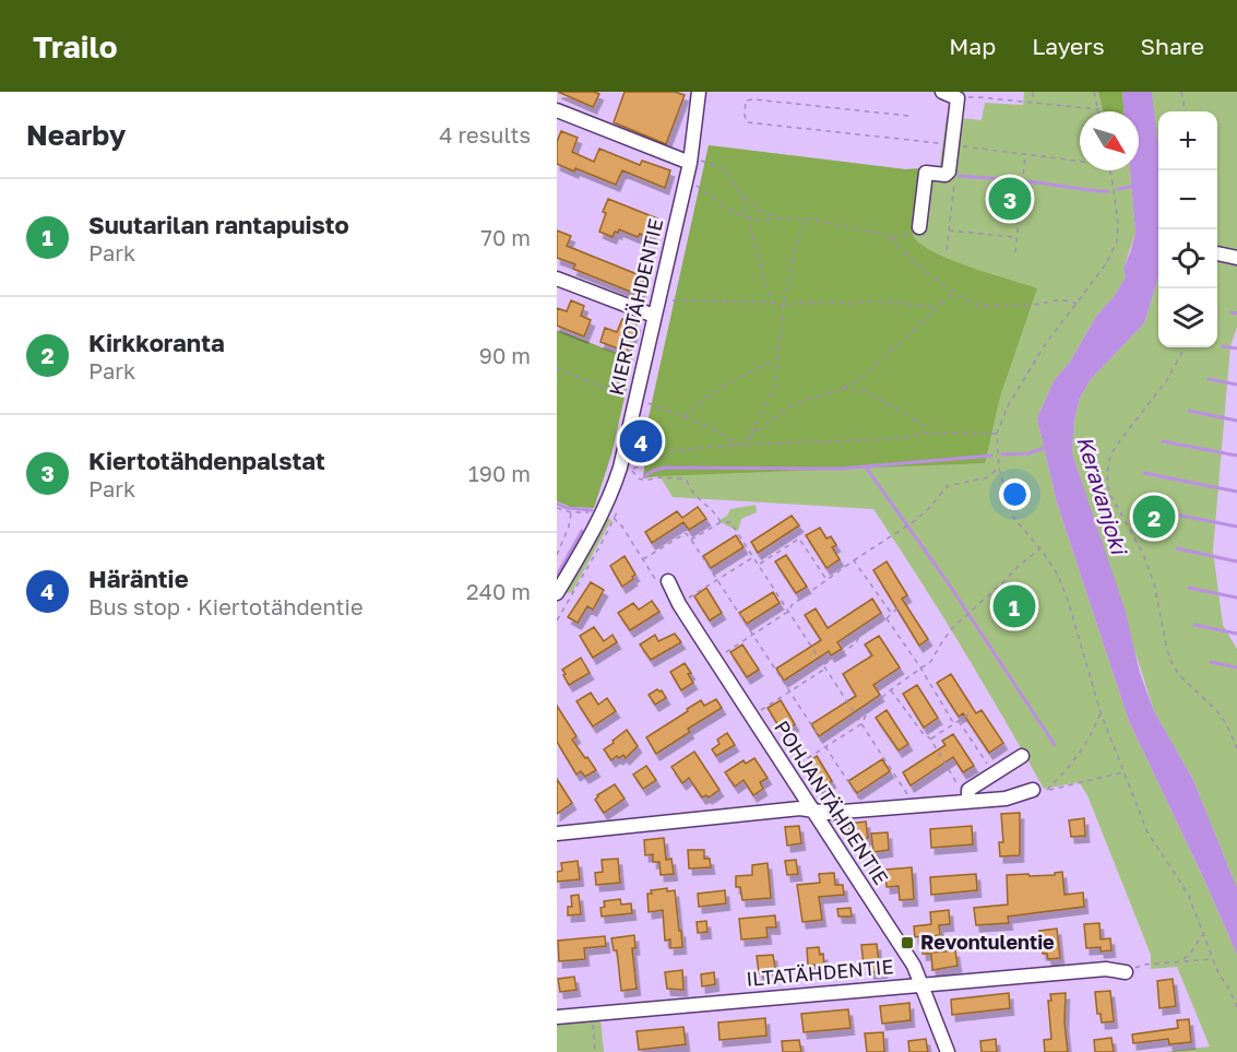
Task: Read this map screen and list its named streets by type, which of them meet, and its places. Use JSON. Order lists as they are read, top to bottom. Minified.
{"streets":{"street":["KIERTOTÄHDENTIE","POHJANTÄHDENTIE","ILTATÄHDENTIE"]},"crossings":[["POHJANTÄHDENTIE","ILTATÄHDENTIE"]],"water":["Keravanjoki"],"places":{"transit":["Revontulentie"]},"north":"bottom right","page":{"header":"Trailo","nav":["Map","Layers","Share"],"heading":["Nearby","4 results"],"map_buttons":["+","−"],"pins":["3","4","2","1"],"list":[{"mark":"1","name":"Suutarilan rantapuisto","note":"Park","value":"70 m"},{"mark":"2","name":"Kirkkoranta","note":"Park","value":"90 m"},{"mark":"3","name":"Kiertotähdenpalstat","note":"Park","value":"190 m"},{"mark":"4","name":"Häräntie","note":"Bus stop · Kiertotähdentie","value":"240 m"}]}}
